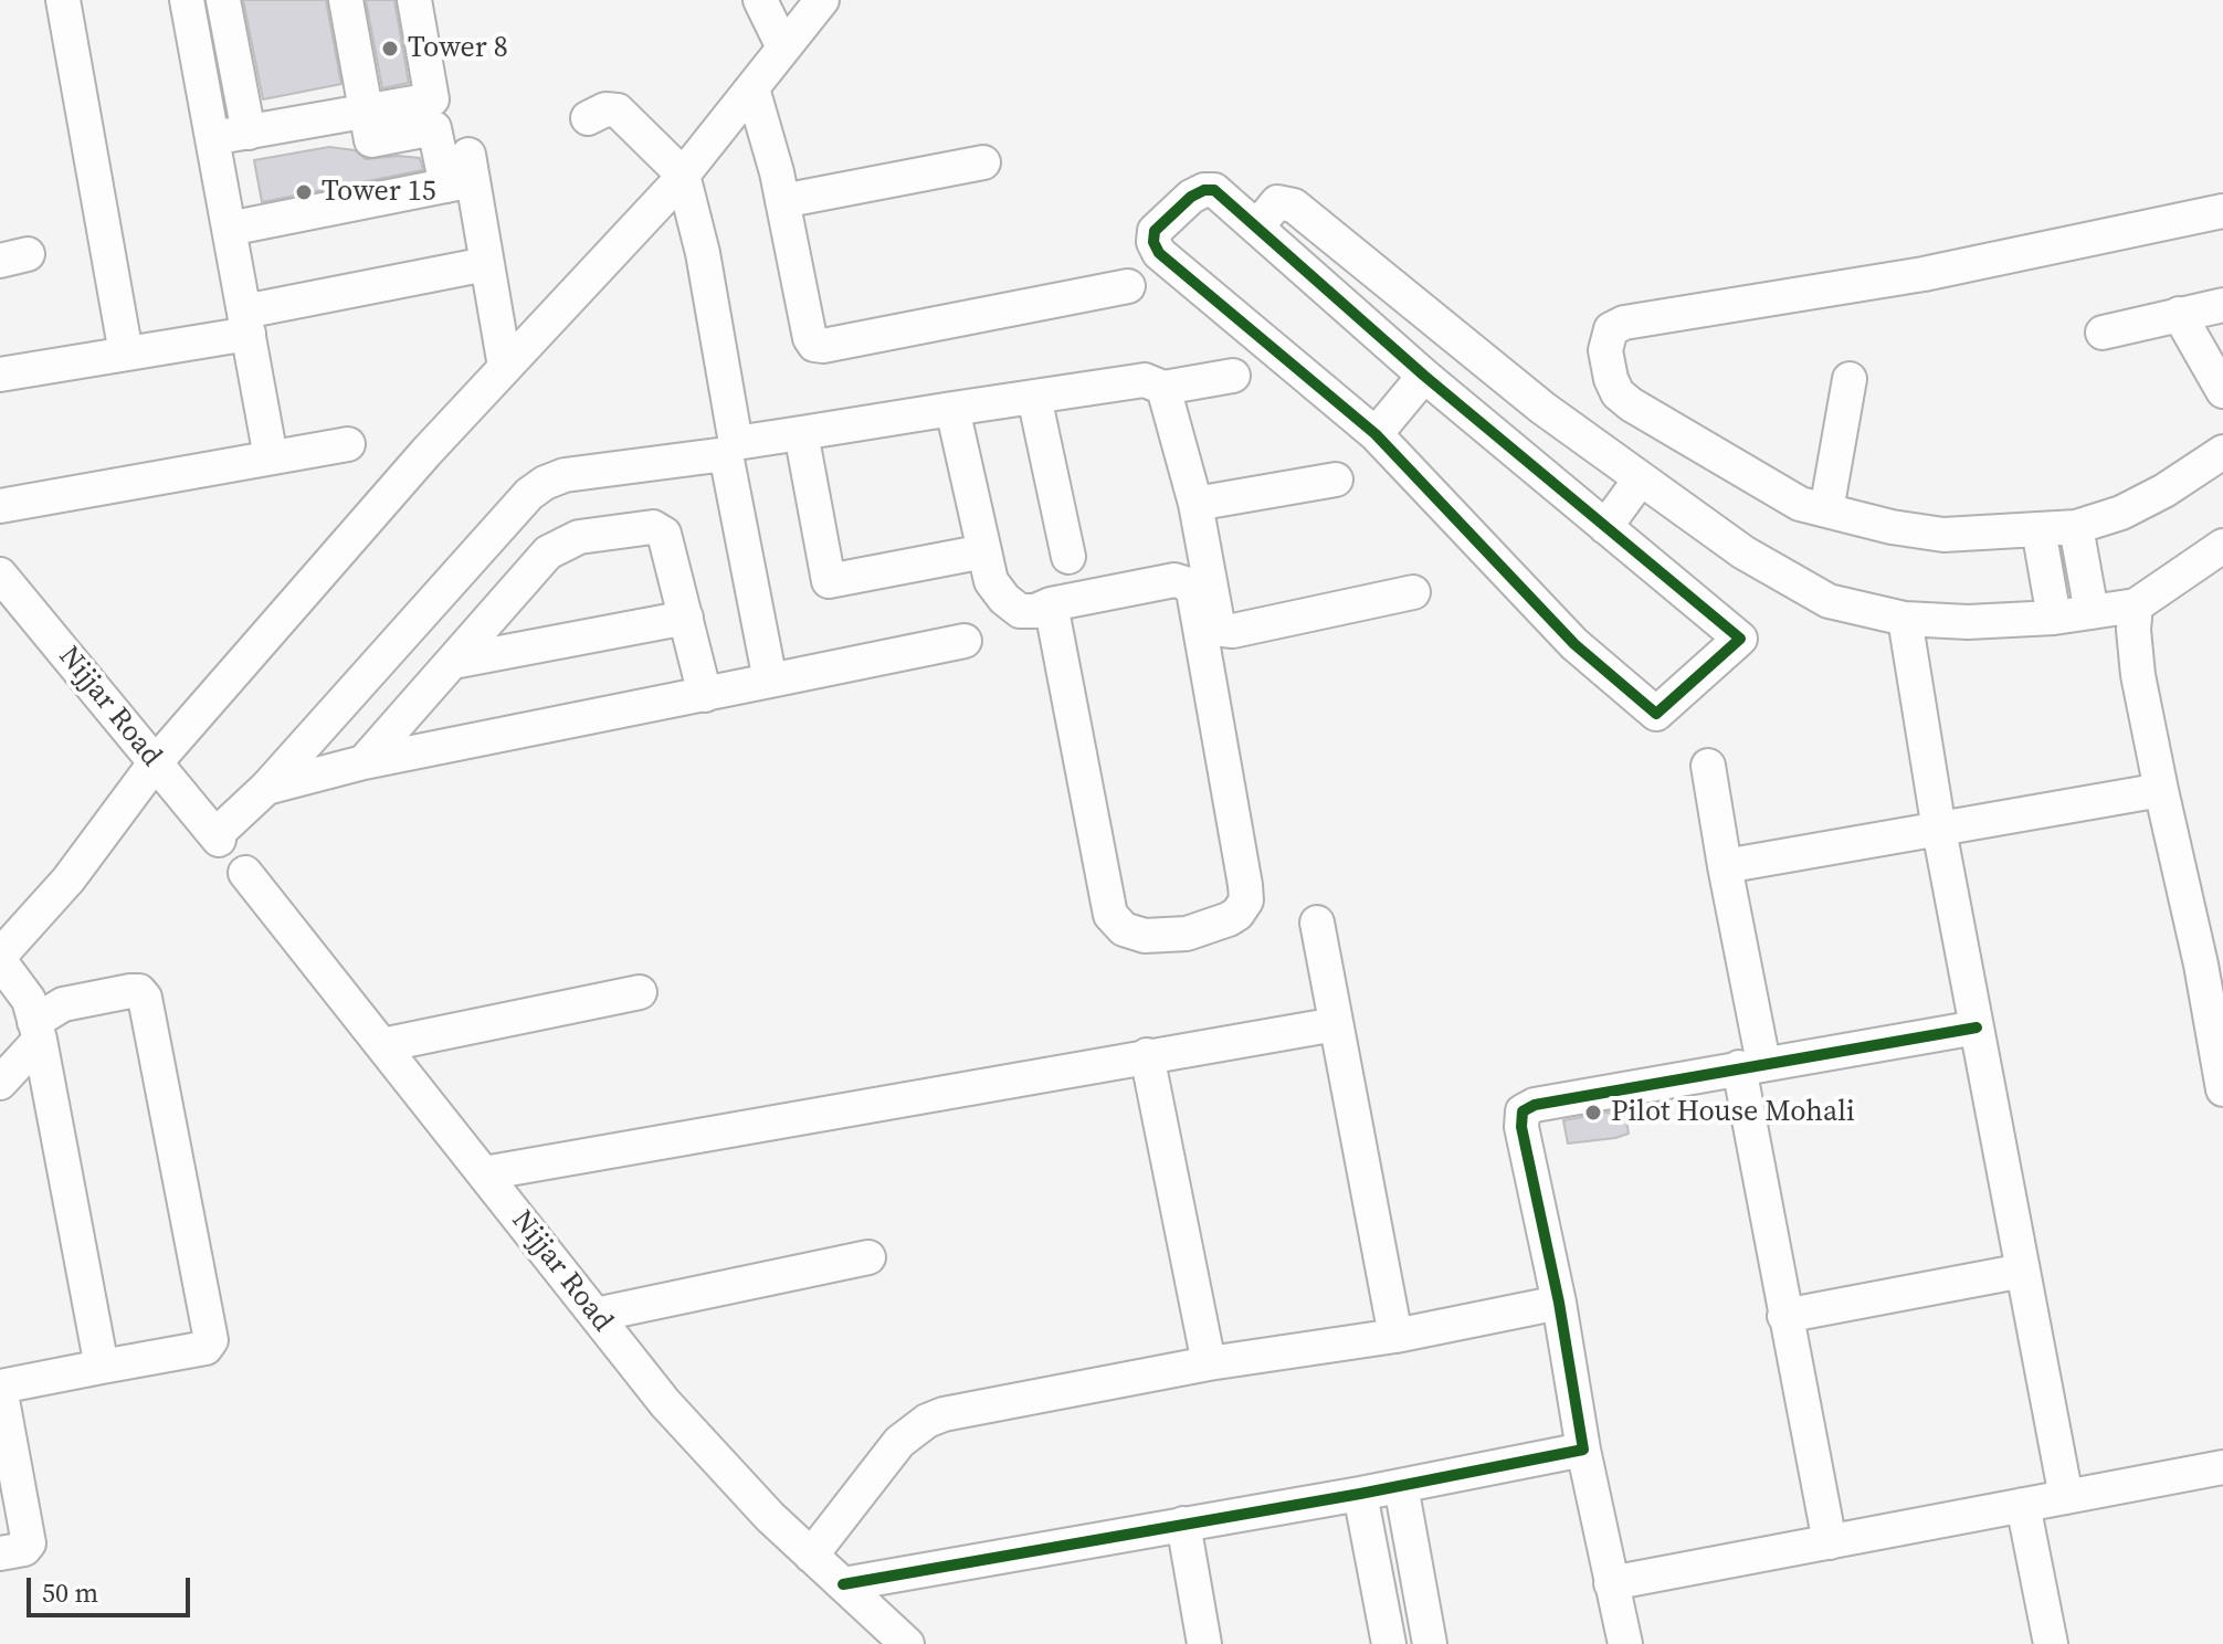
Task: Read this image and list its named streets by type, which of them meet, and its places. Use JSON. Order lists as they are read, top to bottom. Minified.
{"streets":{"street":["Nijjar Road"]},"places":["Tower 8","Tower 15","Pilot House Mohali"],"scale_bar":"50 m"}
